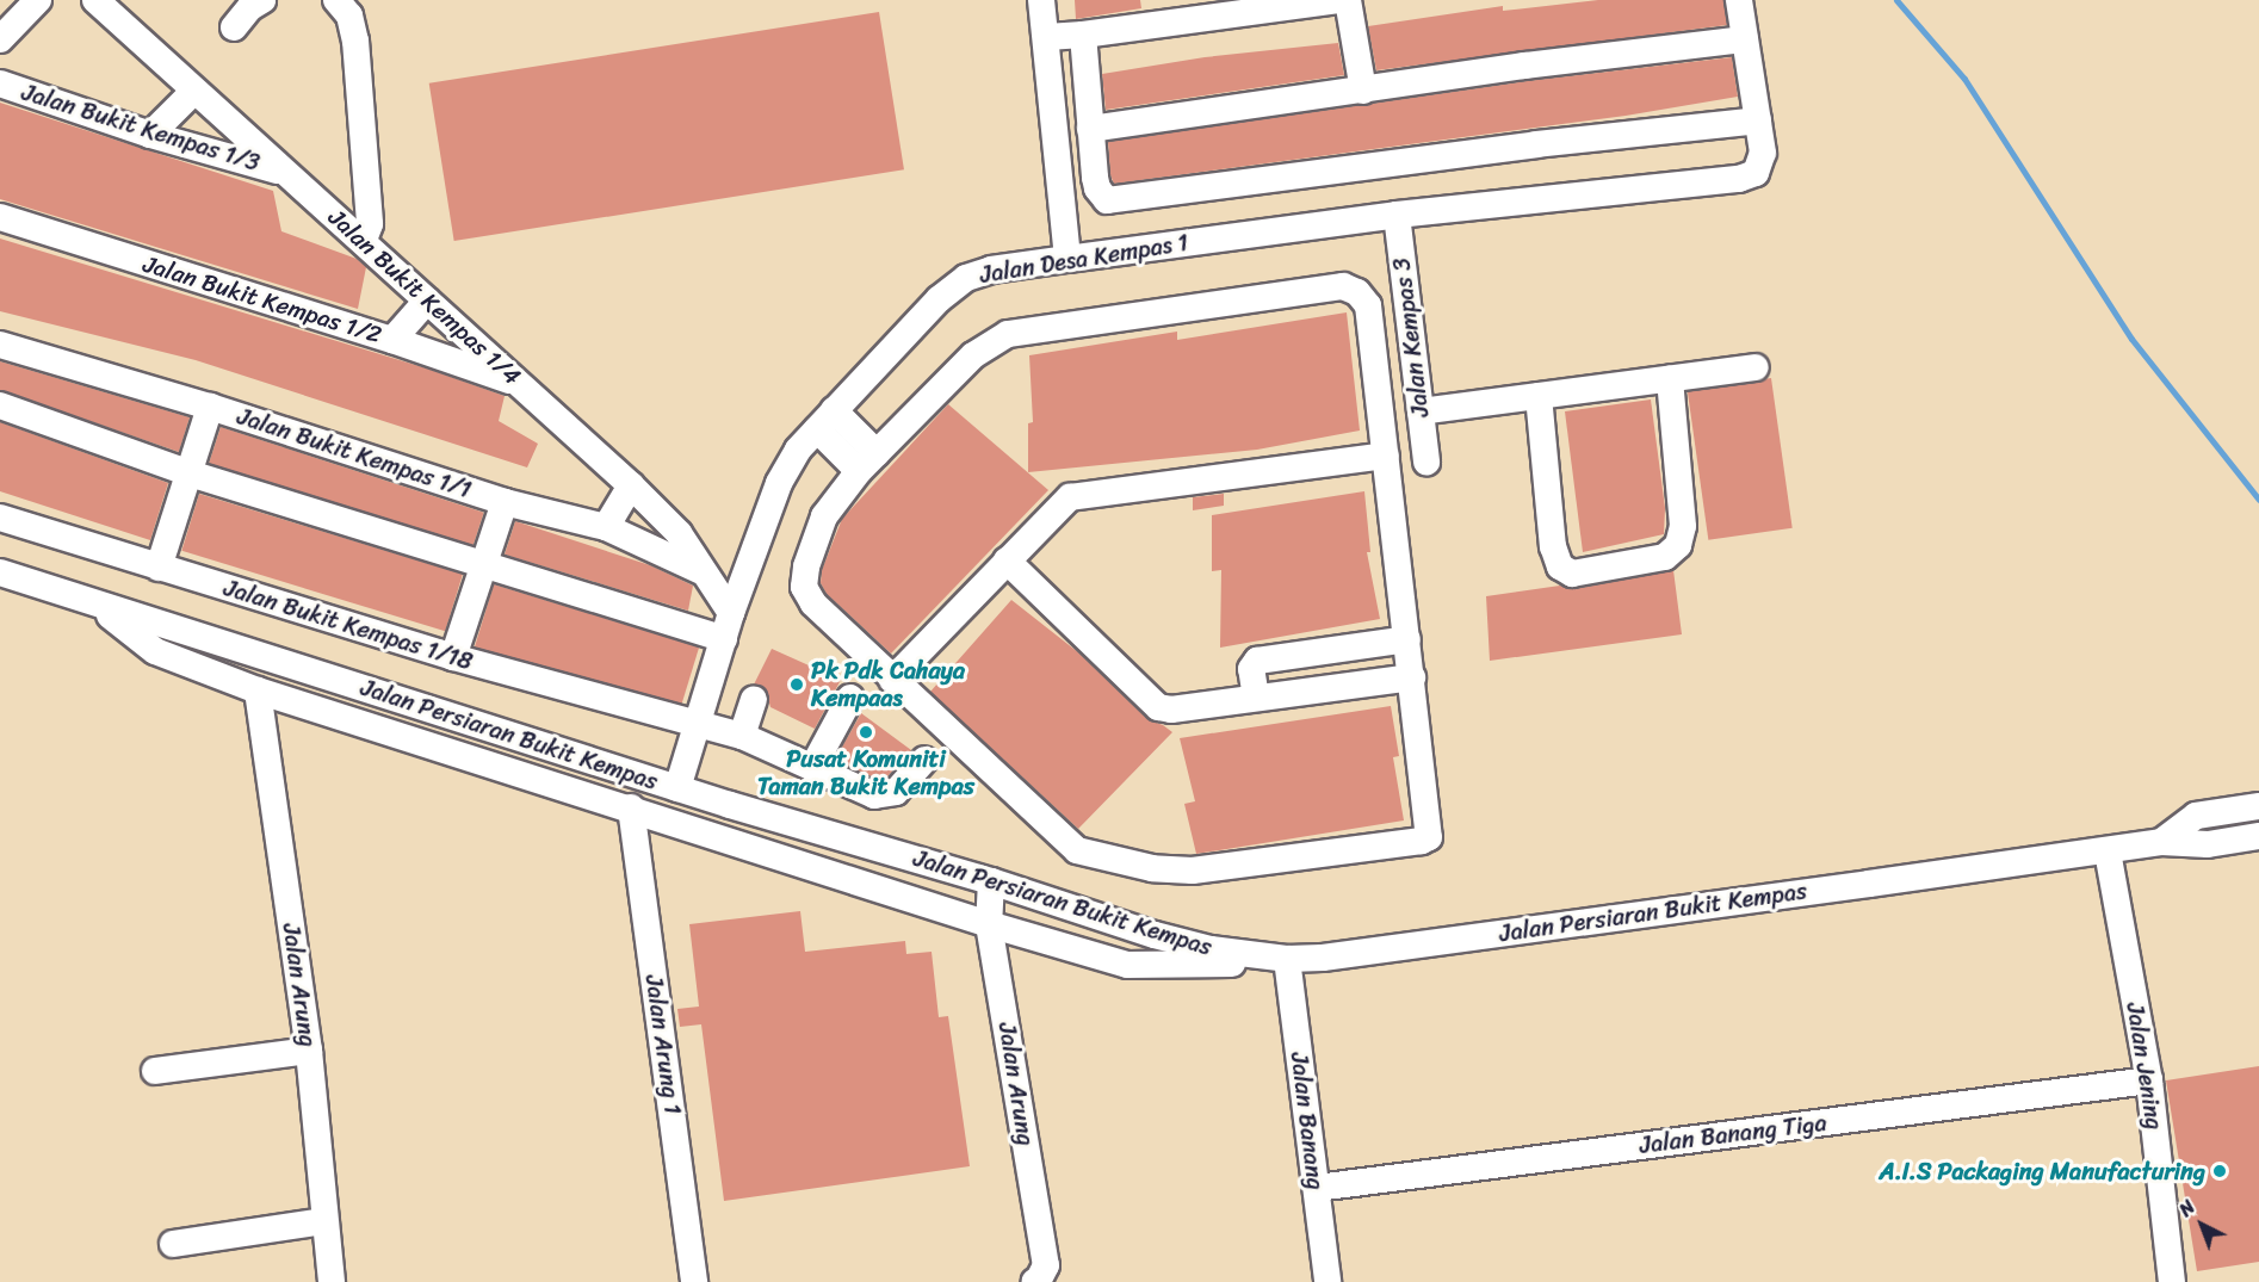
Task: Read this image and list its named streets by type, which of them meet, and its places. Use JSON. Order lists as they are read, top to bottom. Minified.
{"streets":{"street":["Jalan Bukit Kempas 1/3","Jalan Desa Kempas 1","Jalan Bukit Kempas 1/4","Jalan Bukit Kempas 1/2","Jalan Kempas 3","Jalan Bukit Kempas 1/1","Jalan Bukit Kempas 1/18","Jalan Persiaran Bukit Kempas","Jalan Arung","Jalan Arung 1","Jalan Jening","Jalan Banang","Jalan Banang Tiga"]},"crossings":[["Jalan Bukit Kempas 1/3","Jalan Bukit Kempas 1/4"],["Jalan Desa Kempas 1","Jalan Bukit Kempas 1/4"],["Jalan Desa Kempas 1","Jalan Kempas 3"],["Jalan Desa Kempas 1","Jalan Bukit Kempas 1/18"],["Jalan Desa Kempas 1","Jalan Persiaran Bukit Kempas"],["Jalan Bukit Kempas 1/4","Jalan Bukit Kempas 1/2"],["Jalan Bukit Kempas 1/4","Jalan Bukit Kempas 1/1"],["Jalan Persiaran Bukit Kempas","Jalan Arung"],["Jalan Persiaran Bukit Kempas","Jalan Jening"],["Jalan Persiaran Bukit Kempas","Jalan Banang"],["Jalan Jening","Jalan Banang Tiga"],["Jalan Banang","Jalan Banang Tiga"]],"places":["Pk Pdk Cahaya Kempaas","Pusat Komuniti Taman Bukit Kempas","A.I.S Packaging Manufacturing"],"north":"top left"}
